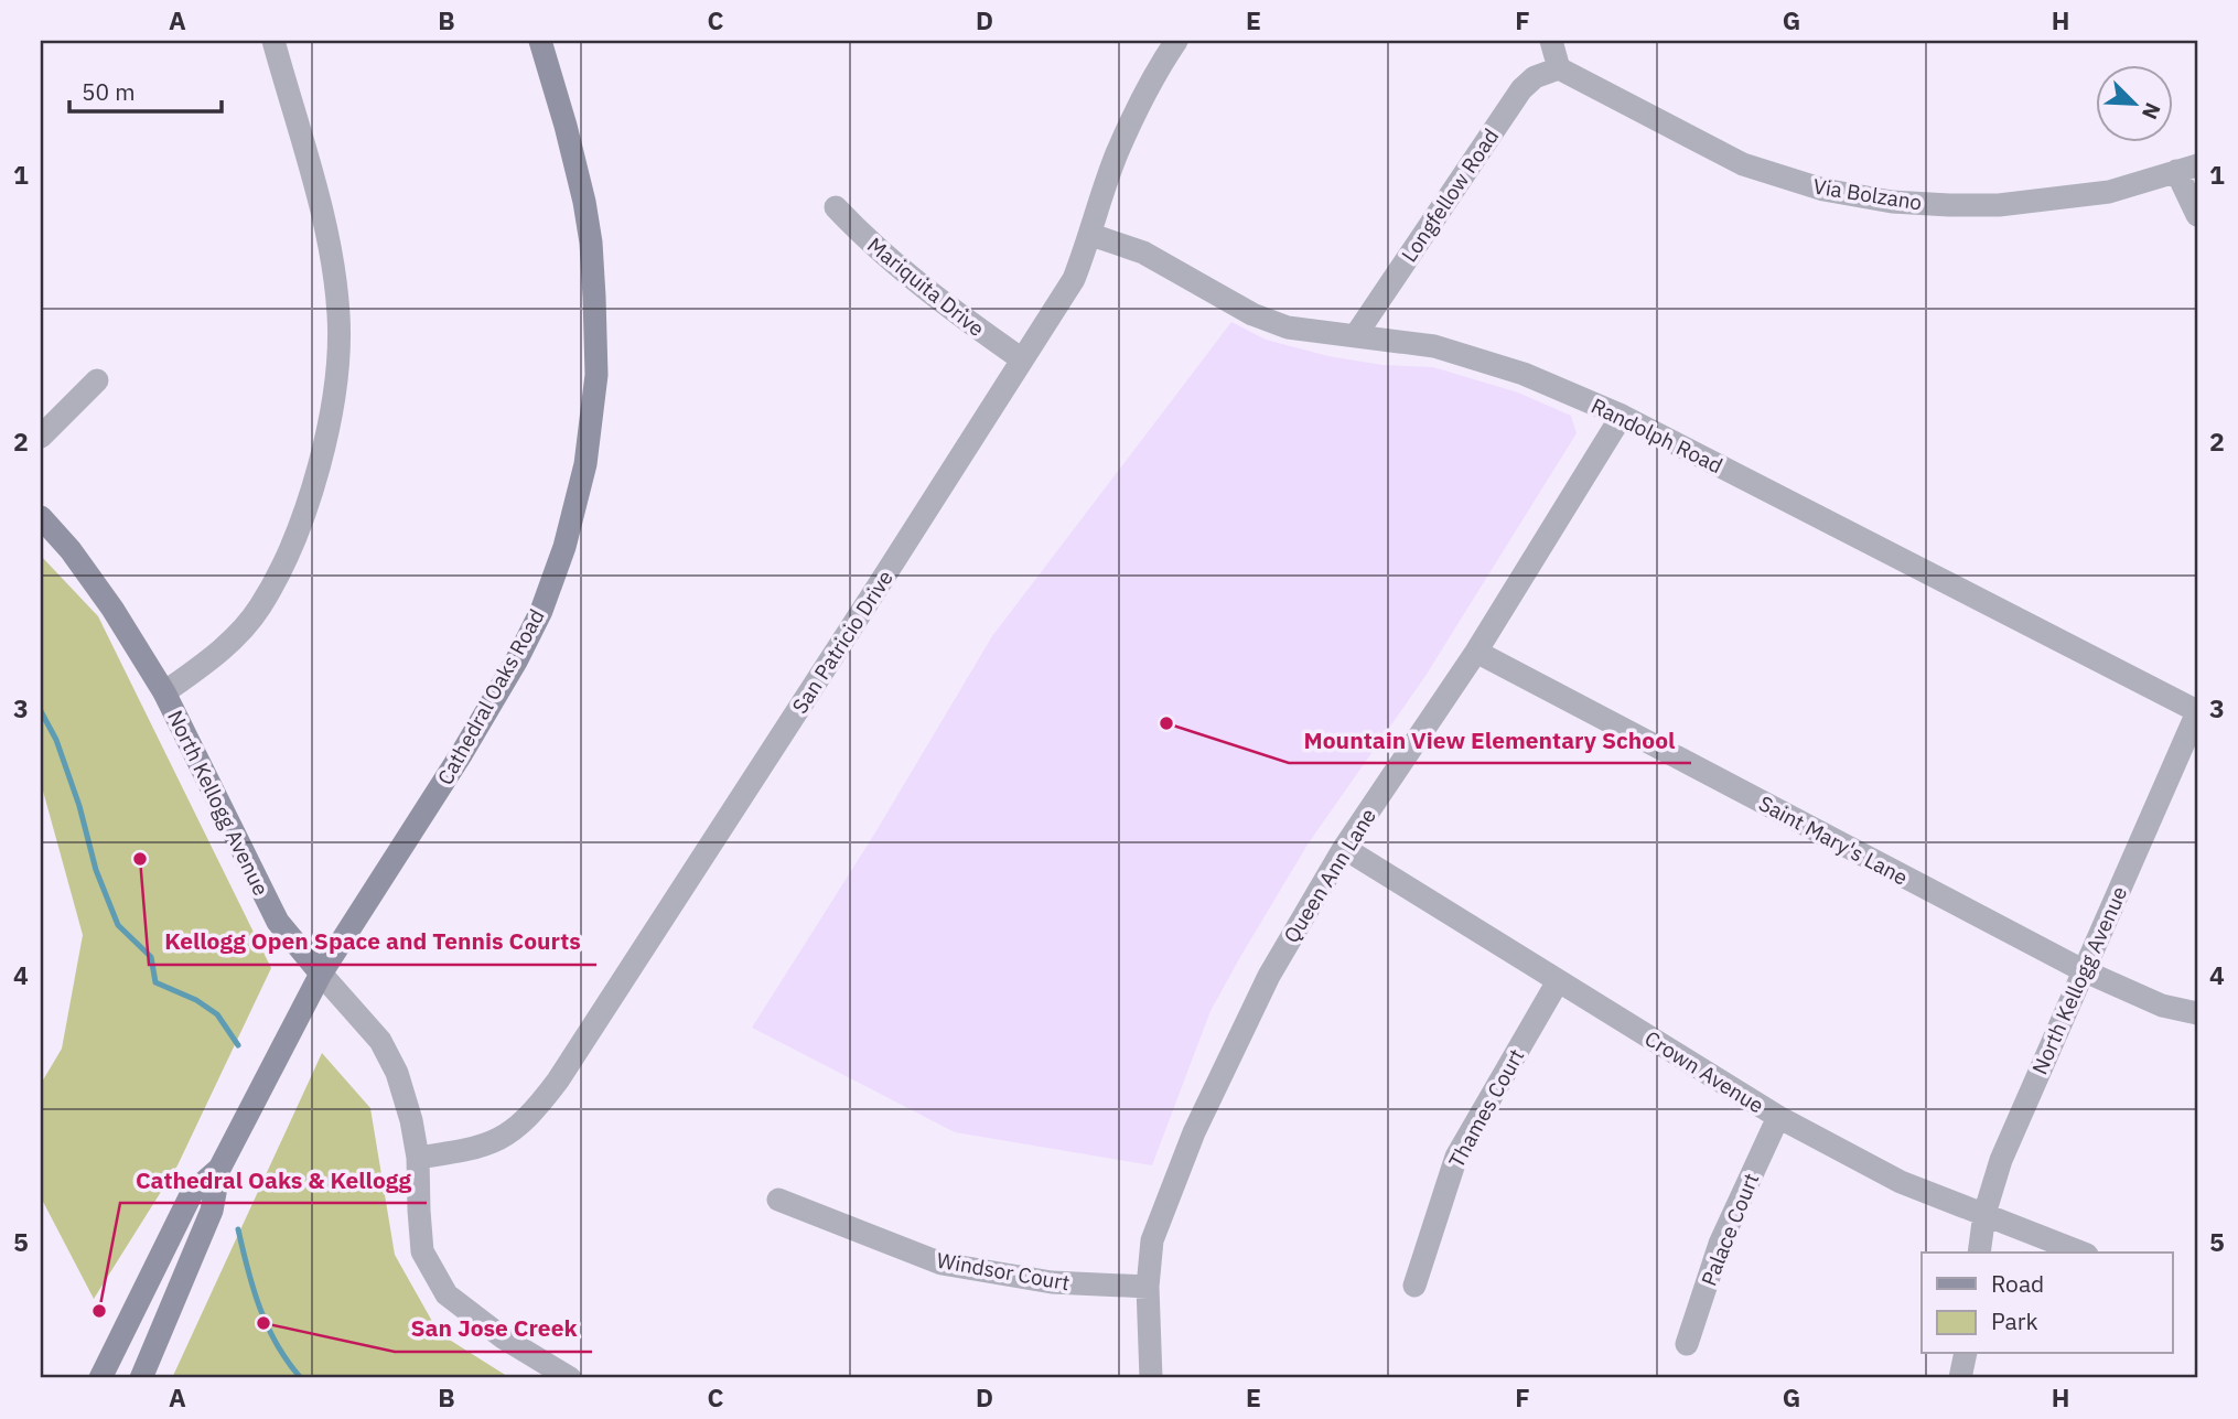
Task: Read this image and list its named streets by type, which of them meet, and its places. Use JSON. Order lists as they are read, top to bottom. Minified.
{"streets":{"main road":["Cathedral Oaks Road","North Kellogg Avenue"],"street":["Via Bolzano","Longfellow Road","Mariquita Drive","Randolph Road","San Patricio Drive","Saint Mary's Lane","Queen Ann Lane","Crown Avenue","Thames Court","Palace Court","Windsor Court"]},"crossings":[["Via Bolzano","Longfellow Road"],["Longfellow Road","Randolph Road"],["Mariquita Drive","San Patricio Drive"],["Randolph Road","San Patricio Drive"],["Randolph Road","North Kellogg Avenue"],["Randolph Road","Queen Ann Lane"],["San Patricio Drive","North Kellogg Avenue"],["Cathedral Oaks Road","North Kellogg Avenue"],["North Kellogg Avenue","Saint Mary's Lane"],["North Kellogg Avenue","Crown Avenue"],["Saint Mary's Lane","Queen Ann Lane"],["Queen Ann Lane","Crown Avenue"],["Queen Ann Lane","Windsor Court"],["Crown Avenue","Thames Court"],["Crown Avenue","Palace Court"]],"places":["Mountain View Elementary School","Kellogg Open Space and Tennis Courts","Cathedral Oaks & Kellogg","San Jose Creek"],"legend":["Road","Park"],"scale_bar":"50 m","north":"bottom right","grid":{"columns":["A","B","C","D","E","F","G","H"],"rows":["1","2","3","4","5"]}}
